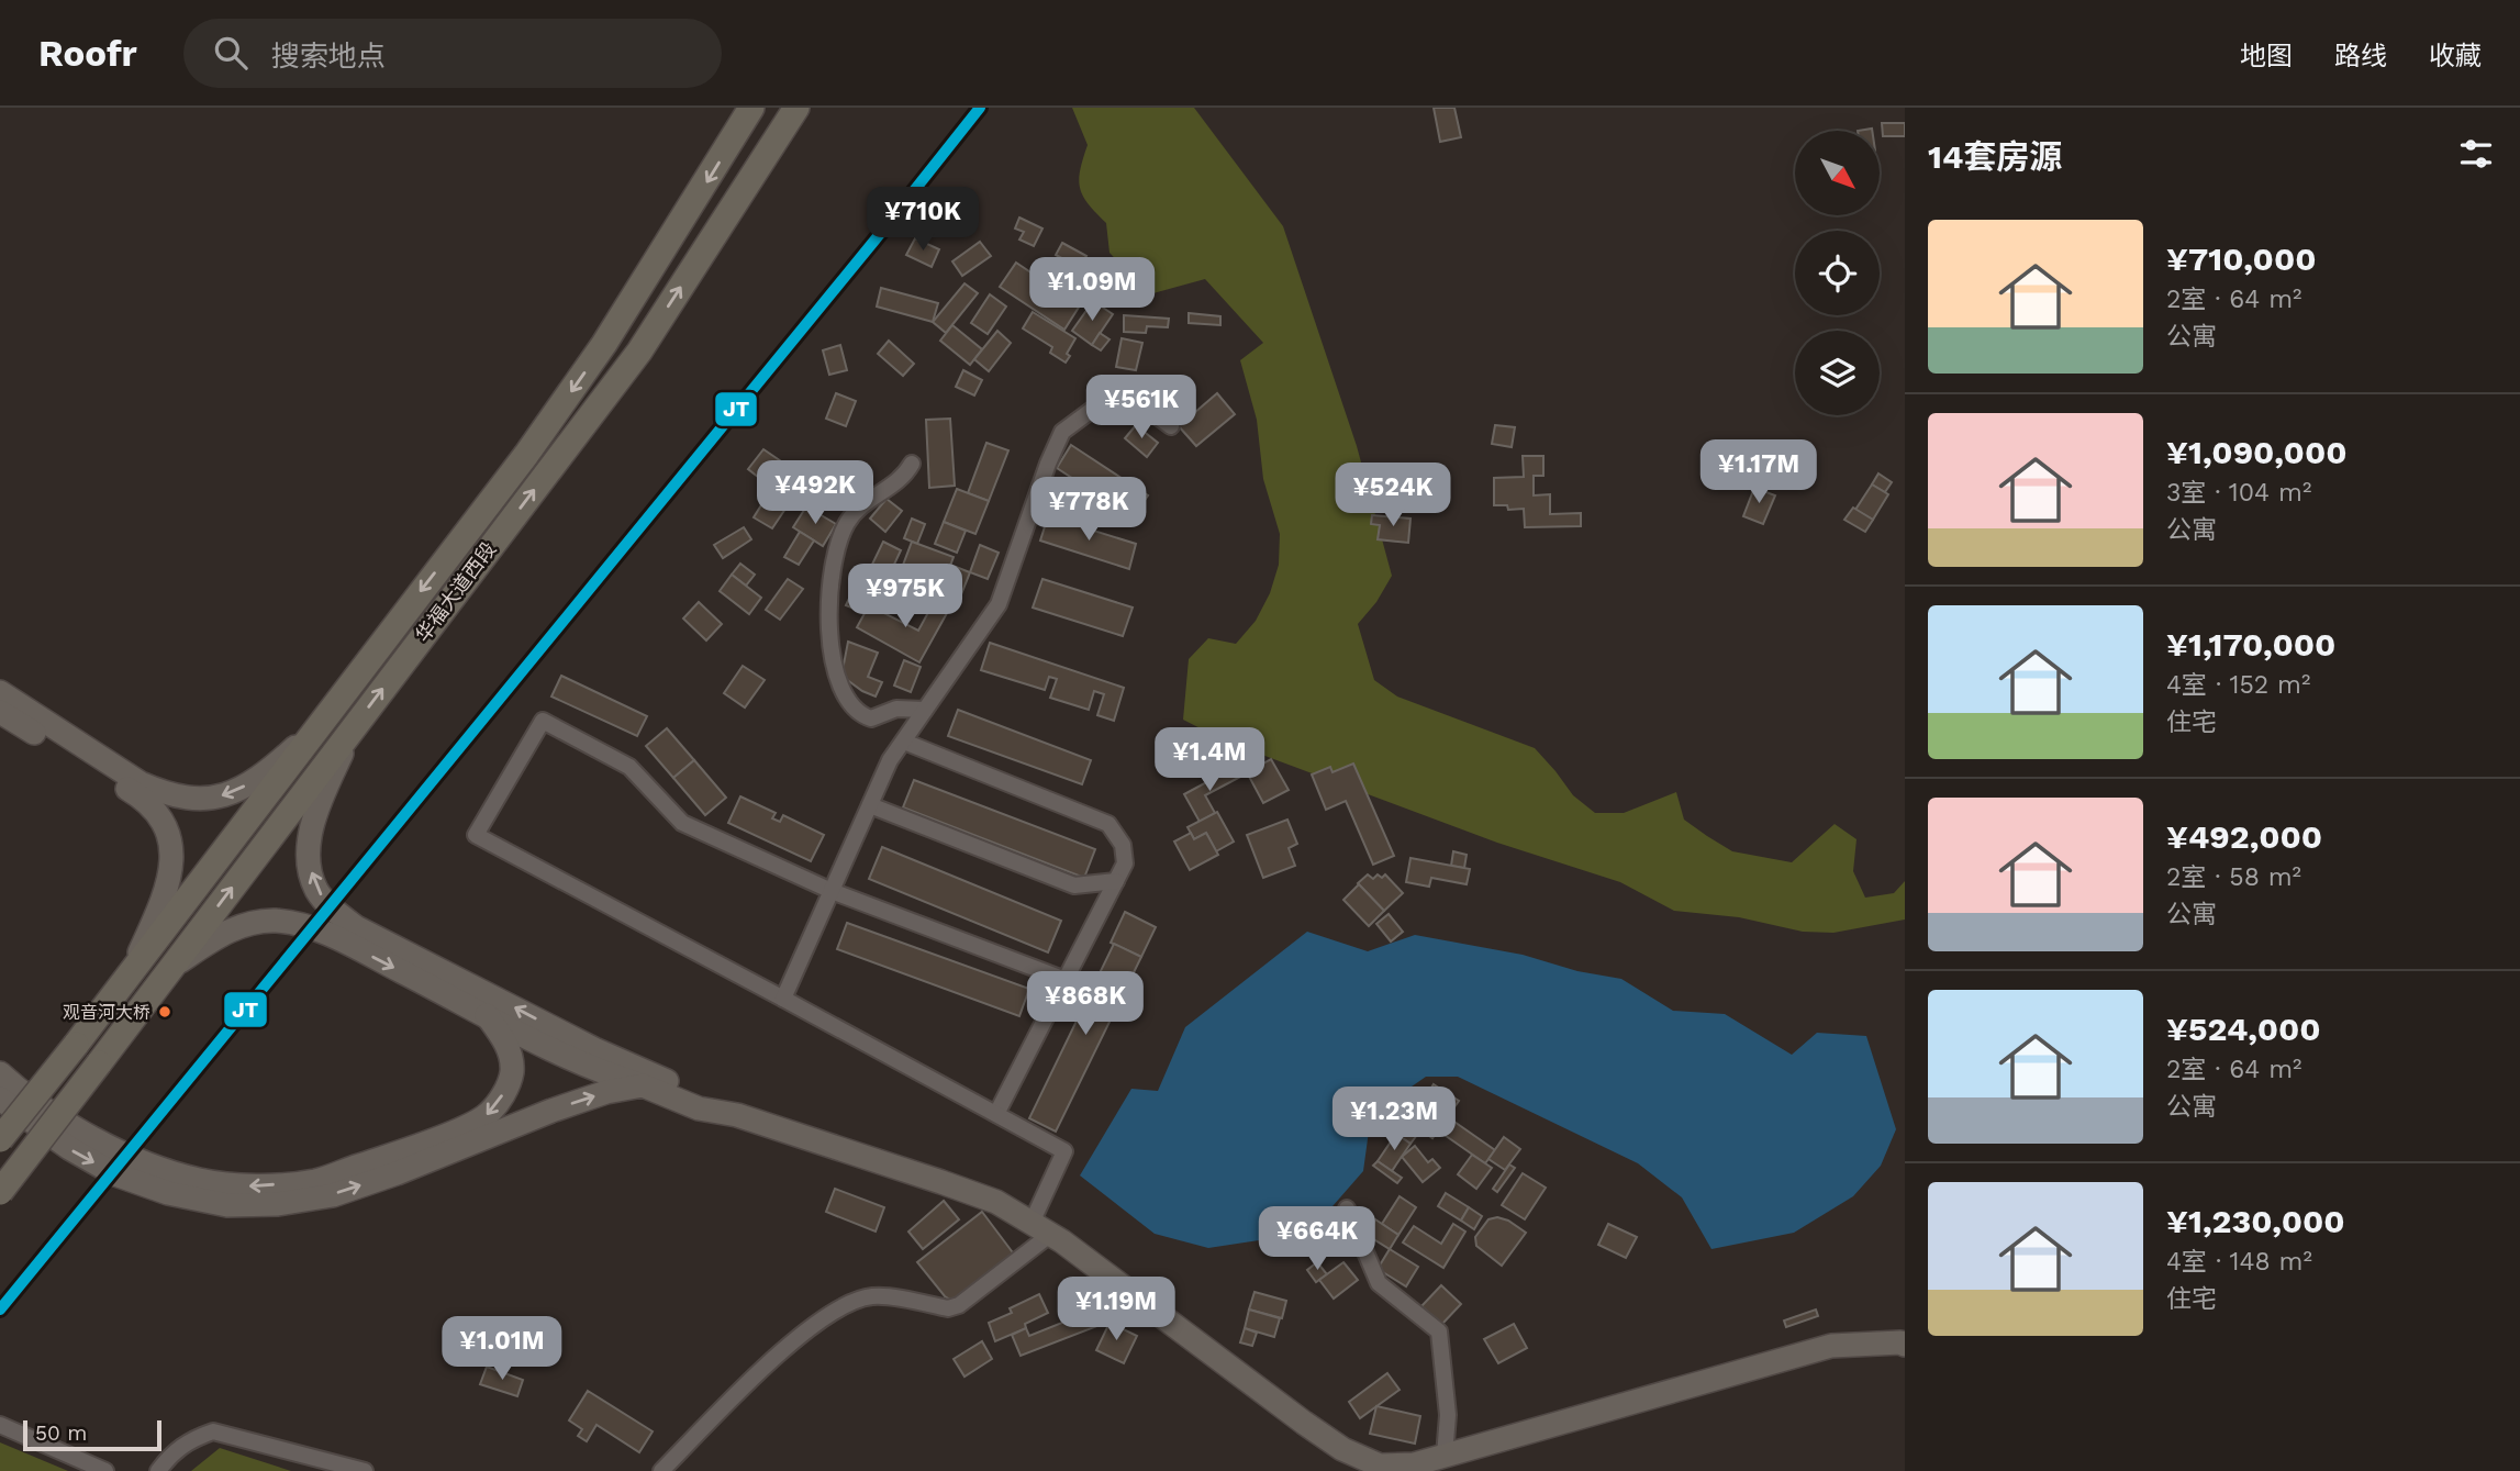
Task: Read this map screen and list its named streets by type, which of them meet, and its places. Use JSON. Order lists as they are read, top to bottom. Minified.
{"streets":{"main road":["华福大道西段"]},"places":["观音河大桥"],"lines":["transit line JT"],"scale_bar":"50 m","north":"bottom right","page":{"header":"Roofr","search":"搜索地点","nav":["地图","路线","收藏"],"heading":"14套房源","price":["¥710K","¥1.09M","¥561K","¥1.17M","¥492K","¥524K","¥778K","¥975K","¥1.4M","¥868K","¥1.23M","¥664K","¥1.19M","¥1.01M"],"list":[{"name":"¥710,000","note":"2室 · 64 m² · 公寓"},{"name":"¥1,090,000","note":"3室 · 104 m² · 公寓"},{"name":"¥1,170,000","note":"4室 · 152 m² · 住宅"},{"name":"¥492,000","note":"2室 · 58 m² · 公寓"},{"name":"¥524,000","note":"2室 · 64 m² · 公寓"},{"name":"¥1,230,000","note":"4室 · 148 m² · 住宅"}],"scale":"50 m"}}
